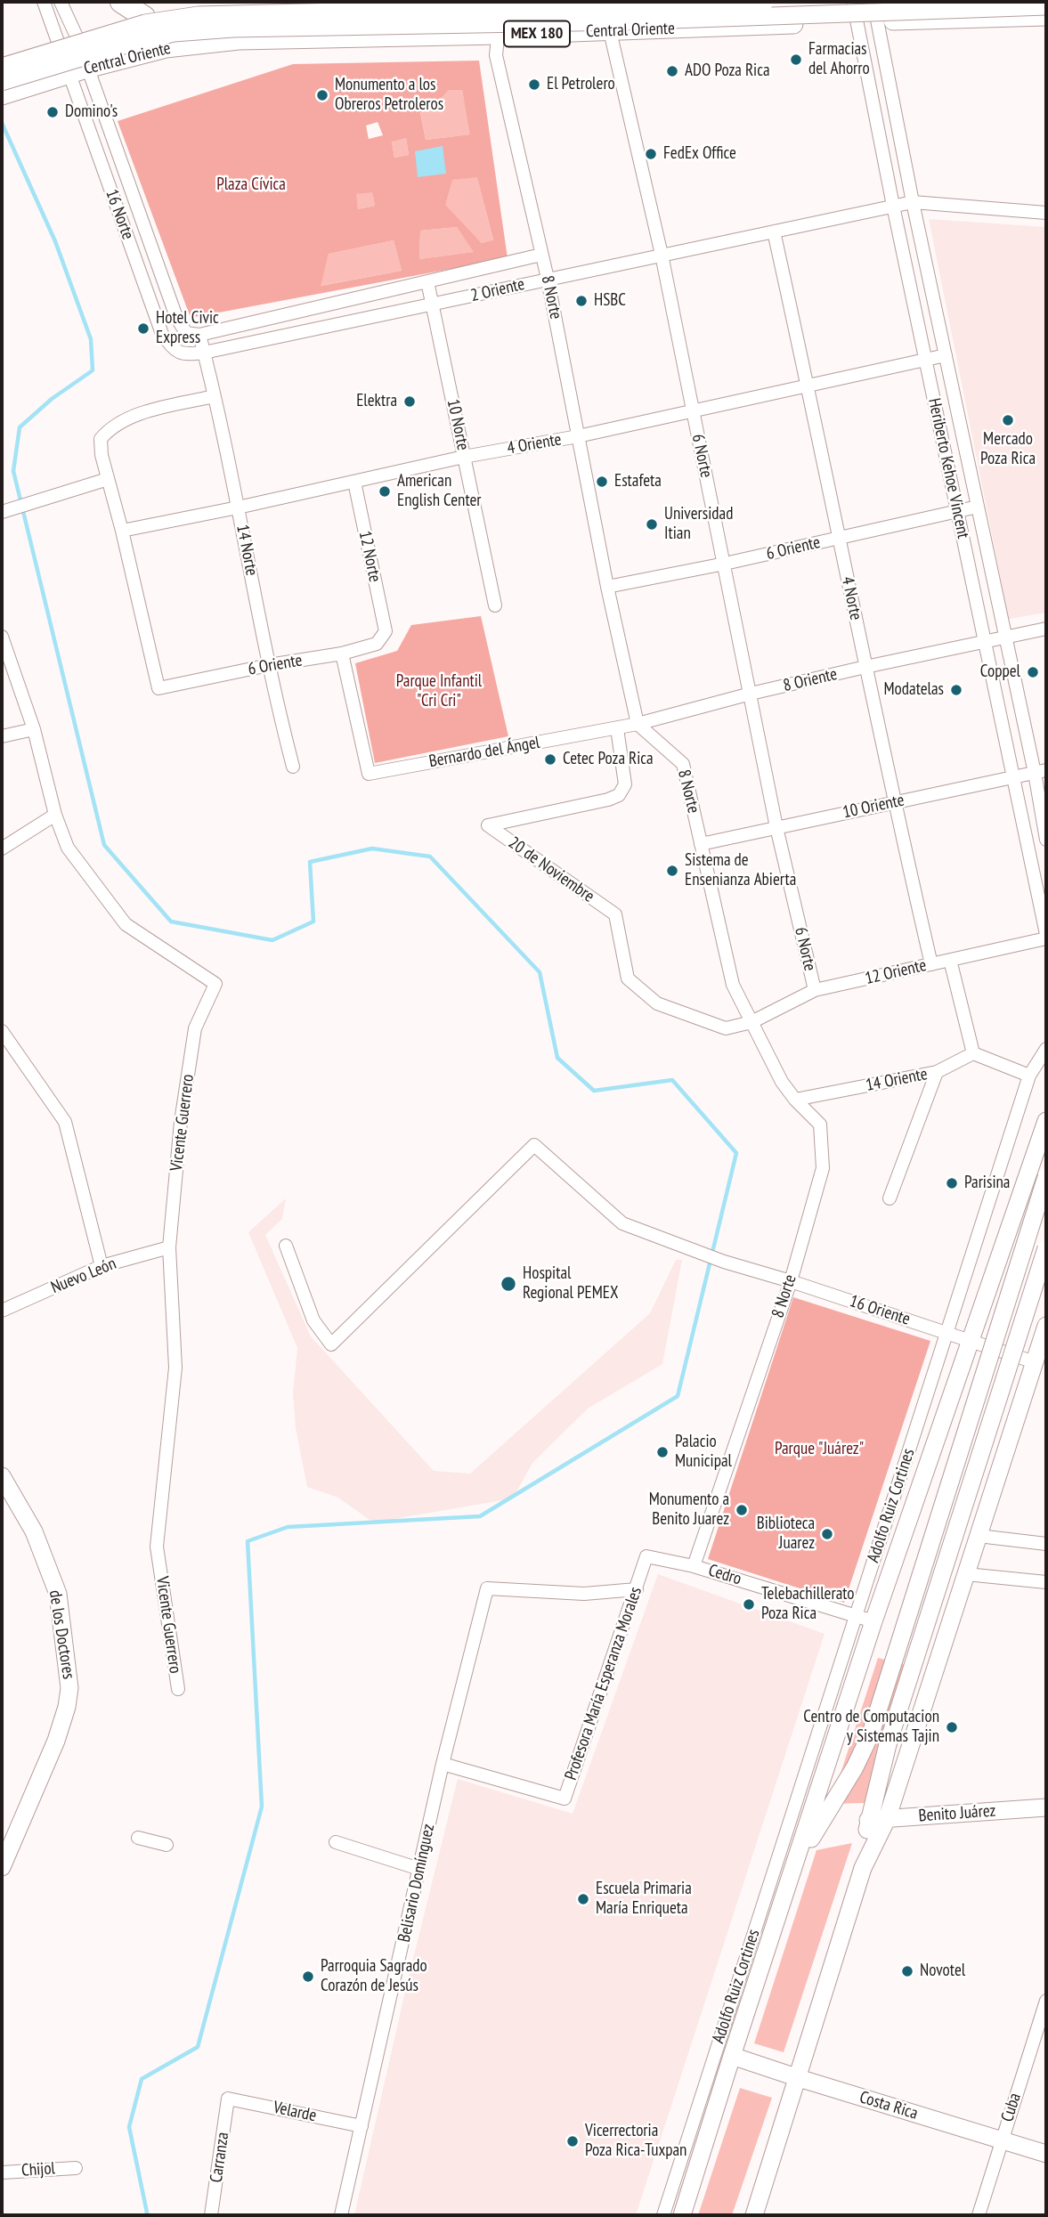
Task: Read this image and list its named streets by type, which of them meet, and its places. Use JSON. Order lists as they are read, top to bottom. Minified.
{"streets":{"main road":["Central Oriente","MEX 180","Adolfo Ruiz Cortines","de los Doctores","Benito Juárez","Costa Rica"],"street":["16 Norte","2 Oriente","8 Norte","10 Norte","4 Oriente","6 Norte","Heriberto Kehoe Vincent","6 Oriente","14 Norte","12 Norte","4 Norte","8 Oriente","Bernardo del Ángel","10 Oriente","20 de Noviembre","12 Oriente","14 Oriente","Vicente Guerrero","Nuevo León","16 Oriente","Cedro","Profesora María Esperanza Morales","Belisario Domínguez","Cuba","Velarde","Carranza","Chijol"]},"crossings":[["Central Oriente","16 Norte"],["Central Oriente","8 Norte"],["Central Oriente","6 Norte"],["Central Oriente","Heriberto Kehoe Vincent"],["16 Norte","2 Oriente"],["16 Norte","14 Norte"],["2 Oriente","8 Norte"],["2 Oriente","10 Norte"],["2 Oriente","6 Norte"],["2 Oriente","Heriberto Kehoe Vincent"],["2 Oriente","14 Norte"],["2 Oriente","4 Norte"],["8 Norte","4 Oriente"],["8 Norte","6 Oriente"],["8 Norte","8 Oriente"],["8 Norte","Bernardo del Ángel"],["8 Norte","10 Oriente"],["8 Norte","20 de Noviembre"],["8 Norte","12 Oriente"],["8 Norte","14 Oriente"],["8 Norte","16 Oriente"],["8 Norte","Cedro"],["10 Norte","4 Oriente"],["4 Oriente","6 Norte"],["4 Oriente","Heriberto Kehoe Vincent"],["4 Oriente","6 Oriente"],["4 Oriente","14 Norte"],["4 Oriente","12 Norte"],["4 Oriente","4 Norte"],["6 Norte","6 Oriente"],["6 Norte","8 Oriente"],["6 Norte","10 Oriente"],["6 Norte","12 Oriente"],["Heriberto Kehoe Vincent","6 Oriente"],["Heriberto Kehoe Vincent","8 Oriente"],["Heriberto Kehoe Vincent","10 Oriente"],["6 Oriente","14 Norte"],["6 Oriente","12 Norte"],["6 Oriente","4 Norte"],["6 Oriente","Bernardo del Ángel"],["4 Norte","8 Oriente"],["4 Norte","10 Oriente"],["4 Norte","12 Oriente"],["8 Oriente","Bernardo del Ángel"],["Bernardo del Ángel","20 de Noviembre"],["20 de Noviembre","12 Oriente"],["Vicente Guerrero","Nuevo León"],["16 Oriente","Adolfo Ruiz Cortines"],["Adolfo Ruiz Cortines","Cedro"],["Adolfo Ruiz Cortines","Costa Rica"],["Cedro","Profesora María Esperanza Morales"],["Profesora María Esperanza Morales","Belisario Domínguez"],["Belisario Domínguez","Velarde"],["Costa Rica","Cuba"],["Velarde","Carranza"]],"parks":["Plaza Cívica","Parque Infantil \"Cri Cri\"","Parque \"Juárez\""],"places":["Farmacias del Ahorro","ADO Poza Rica","El Petrolero","Monumento a los Obreros Petroleros","Domino's","FedEx Office","HSBC","Hotel Civic Express","Elektra","Mercado Poza Rica","Estafeta","American English Center","Universidad Itian","Coppel","Modatelas","Cetec Poza Rica","Sistema de Ensenianza Abierta","Parisina","Hospital Regional PEMEX","Palacio Municipal","Monumento a Benito Juarez","Biblioteca Juarez","Telebachillerato Poza Rica","Centro de Computacion y Sistemas Tajin","Escuela Primaria María Enriqueta","Novotel","Parroquia Sagrado Corazón de Jesús","Vicerrectoria Poza Rica-Tuxpan"]}
